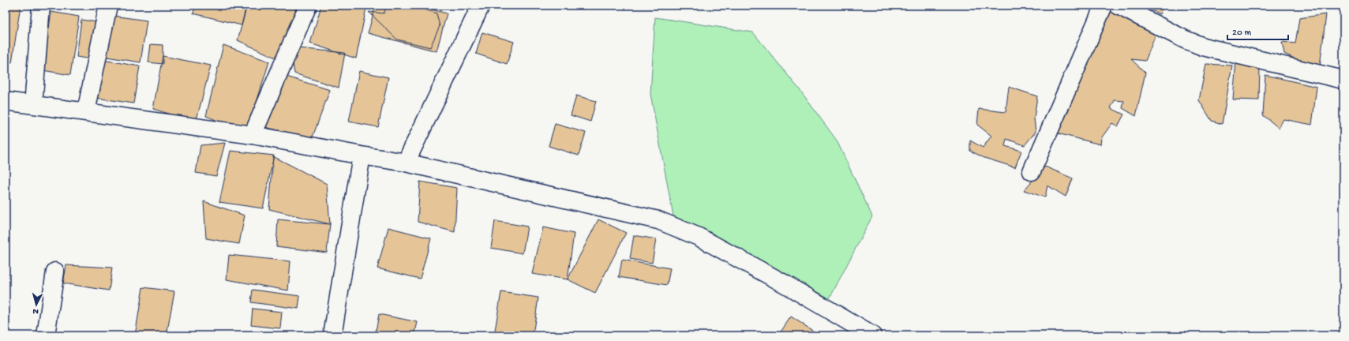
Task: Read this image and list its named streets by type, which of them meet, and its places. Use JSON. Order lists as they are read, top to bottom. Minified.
{"scale_bar":"20 m","north":"bottom"}
